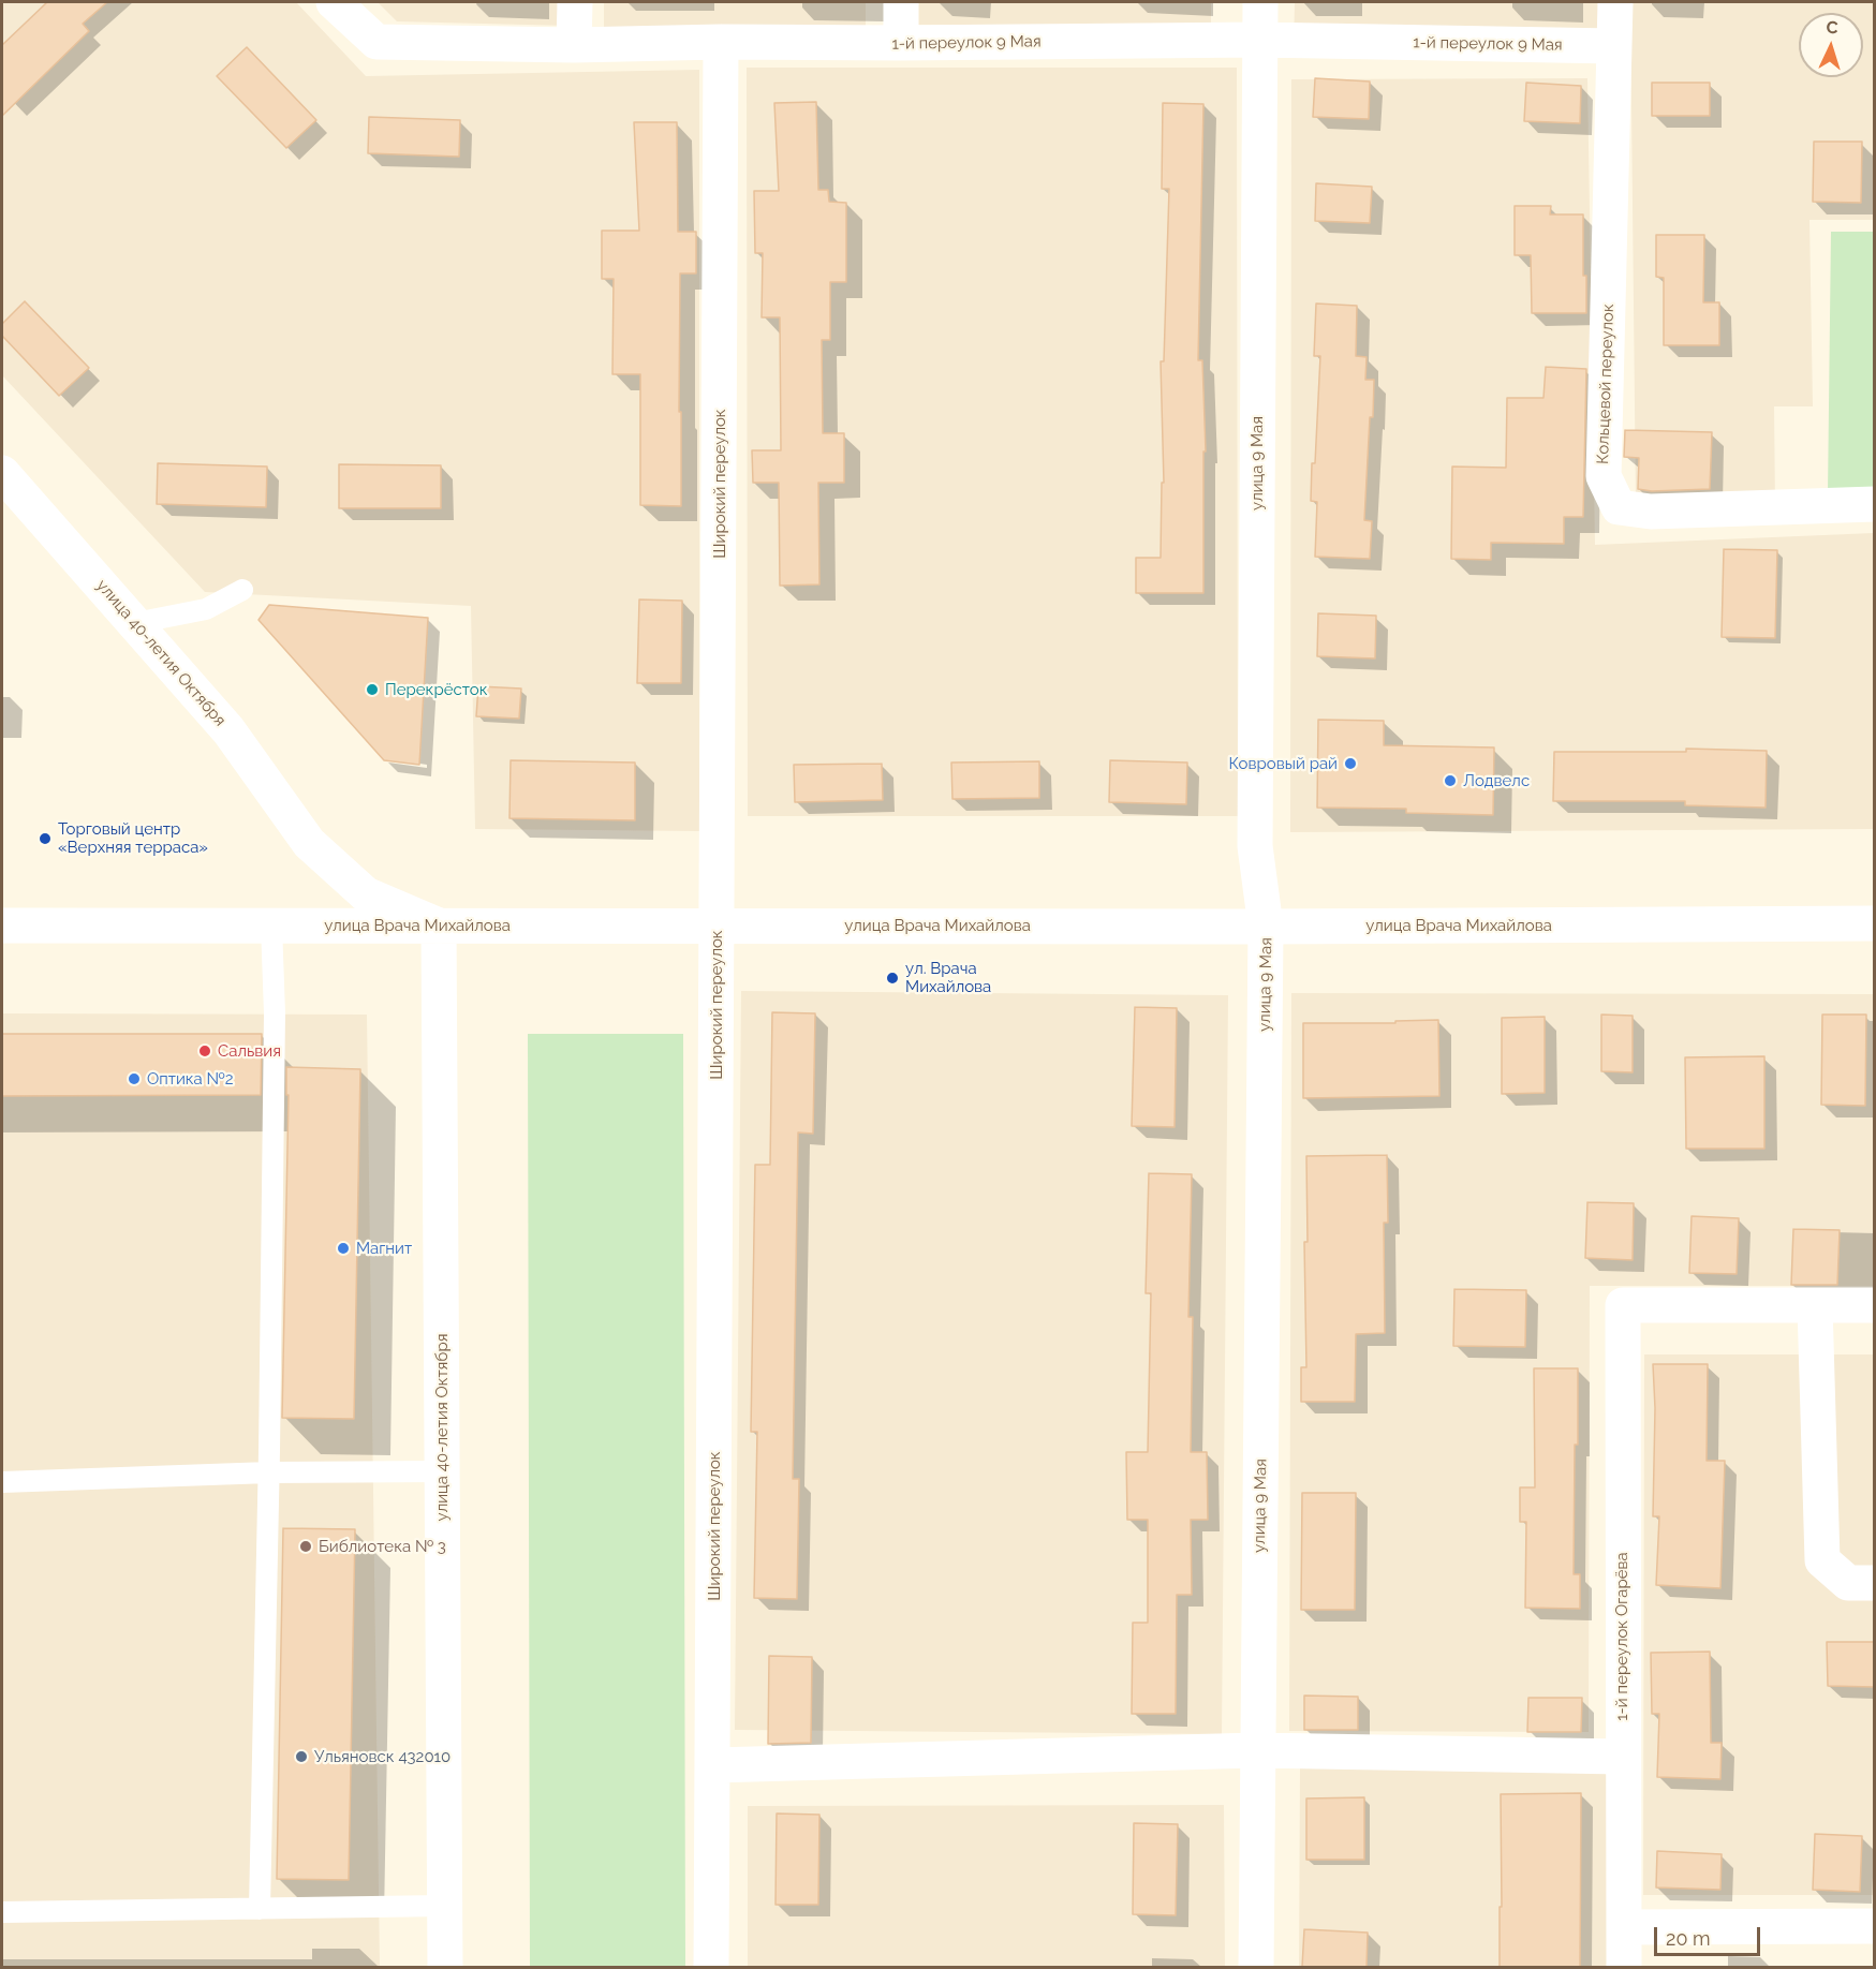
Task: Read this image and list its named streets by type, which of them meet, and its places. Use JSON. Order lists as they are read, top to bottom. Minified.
{"streets":{"street":["1-й переулок 9 Мая","Кольцевой переулок","улица 9 Мая","Широкий переулок","улица 40-летия Октября","улица Врача Михайлова","1-й переулок Огарёва"]},"crossings":[["1-й переулок 9 Мая","Кольцевой переулок"],["1-й переулок 9 Мая","улица 9 Мая"],["1-й переулок 9 Мая","Широкий переулок"],["улица 9 Мая","улица Врача Михайлова"],["Широкий переулок","улица Врача Михайлова"],["улица 40-летия Октября","улица Врача Михайлова"]],"places":["Перекрёсток","Ковровый рай","Лодвелс","Торговый центр «Верхняя терраса»","ул. Врача Михайлова","Сальвия","Оптика №2","Магнит","Библиотека № 3","Ульяновск 432010"],"scale_bar":"20 m","north":"top"}
